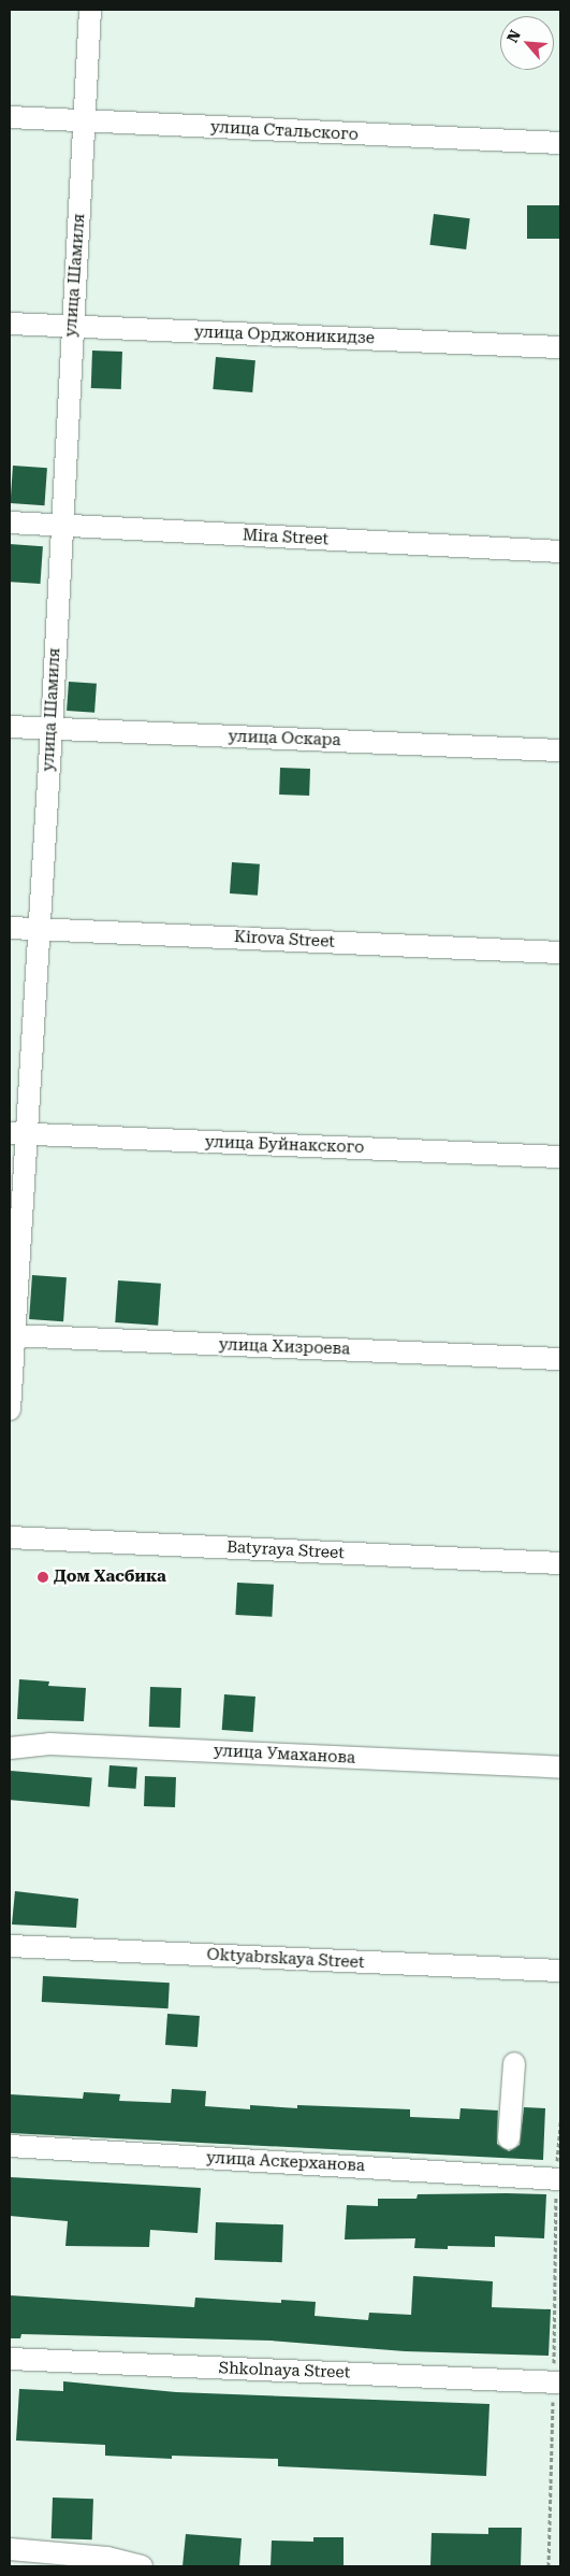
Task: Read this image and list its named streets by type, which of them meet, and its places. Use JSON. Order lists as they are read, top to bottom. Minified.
{"streets":{"street":["улица Стальского","улица Шамиля","улица Орджоникидзе","Mira Street","улица Оскара","Kirova Street","улица Буйнакского","улица Хизроева","Batyraya Street","улица Умаханова","Oktyabrskaya Street","улица Аскерханова","Shkolnaya Street"]},"crossings":[["улица Стальского","улица Шамиля"],["улица Шамиля","улица Орджоникидзе"],["улица Шамиля","Mira Street"],["улица Шамиля","улица Оскара"],["улица Шамиля","Kirova Street"],["улица Шамиля","улица Буйнакского"],["улица Шамиля","улица Хизроева"]],"places":["Дом Хасбика"],"north":"top left"}
